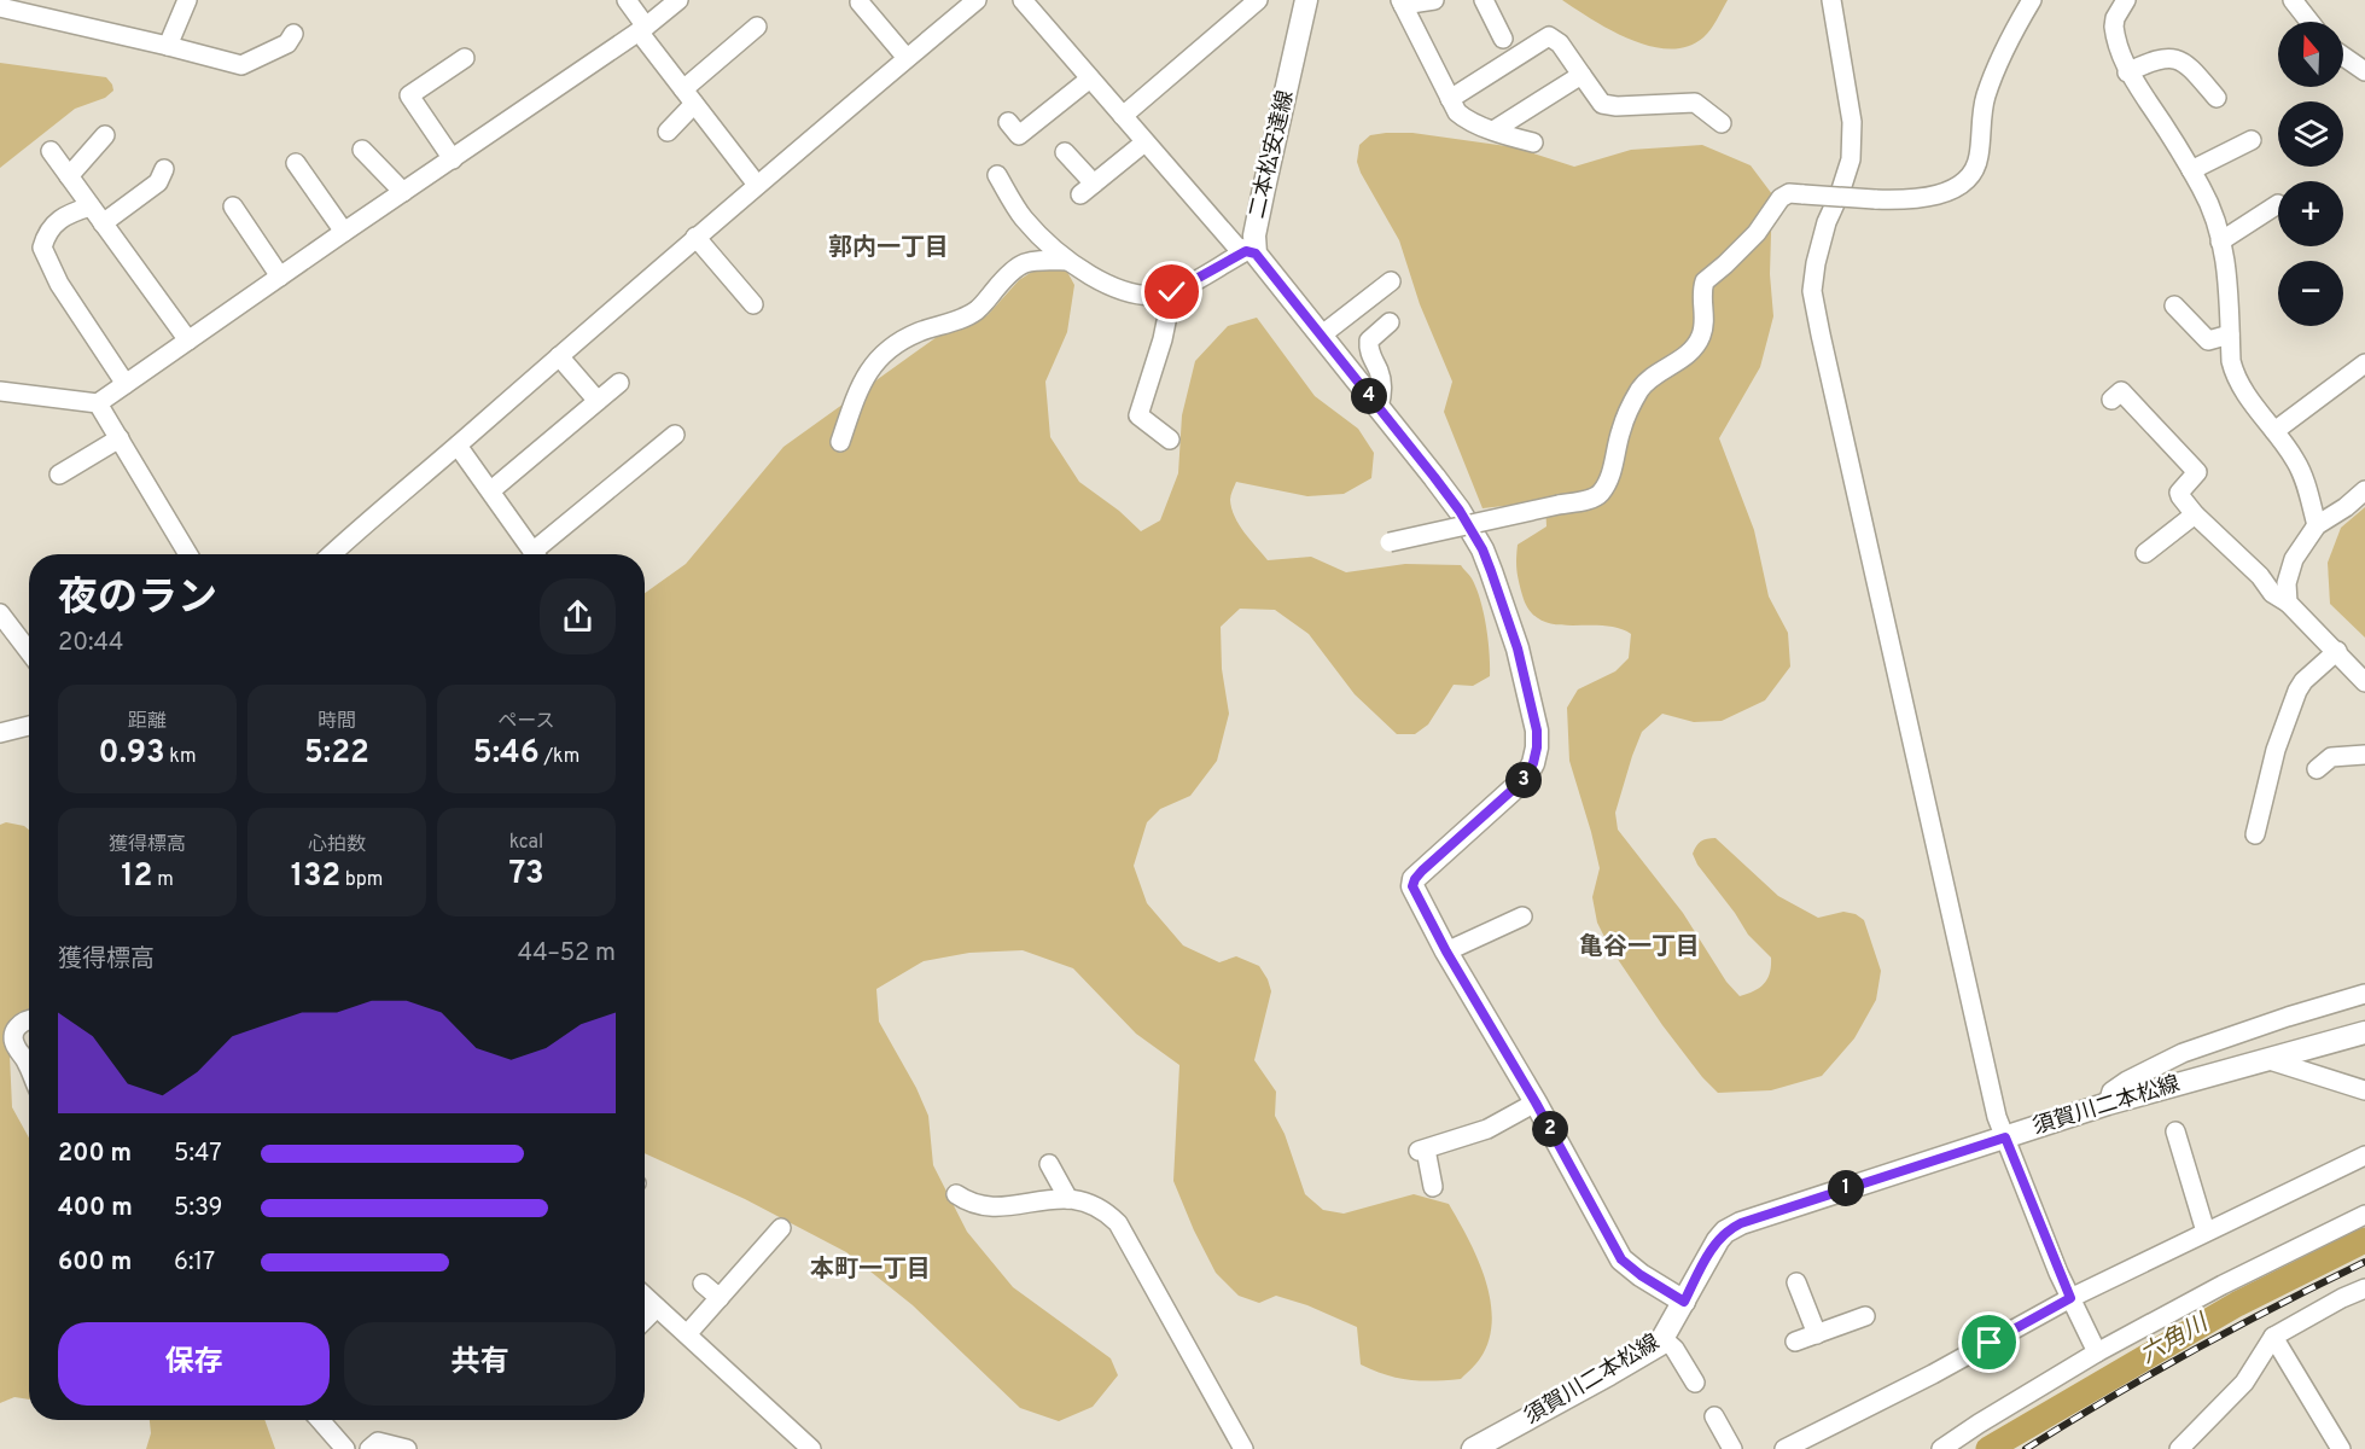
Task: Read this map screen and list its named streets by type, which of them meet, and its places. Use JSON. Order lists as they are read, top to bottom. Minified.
{"streets":{"main road":["二本松安達線","須賀川二本松線"]},"districts":["郭内一丁目","亀谷一丁目","本町一丁目"],"water":["六角川"],"north":"top","page":{"map_buttons":["+","−"],"pins":["4","3","2","1"],"heading":["夜のラン","20:44"],"stats":[["距離","0.93 km"],["時間","5:22"],["ペース","5:46 /km"],["獲得標高","12 m"],["心拍数","132 bpm"],["kcal","73"]],"chart":["獲得標高","44–52 m"],"list":[{"name":"200 m","note":"5:47"},{"name":"400 m","note":"5:39"},{"name":"600 m","note":"6:17"}],"buttons":["保存","共有"]}}
